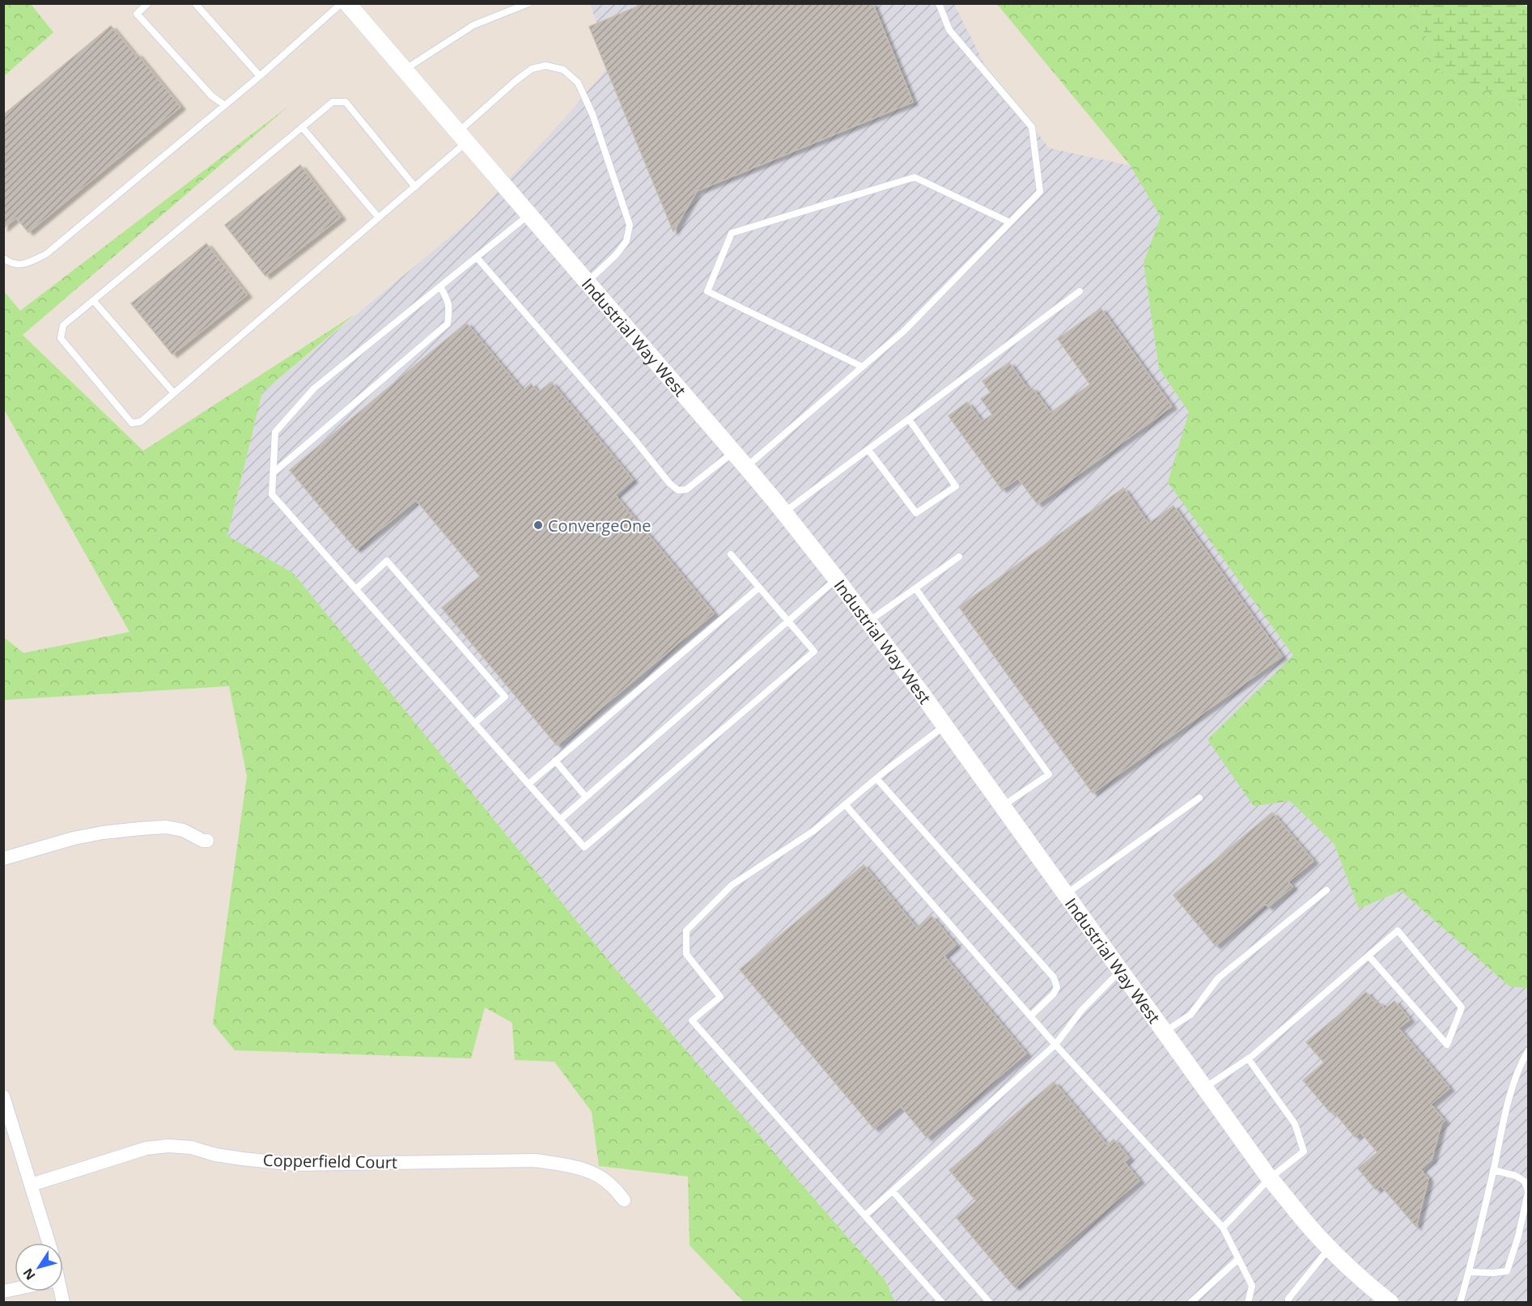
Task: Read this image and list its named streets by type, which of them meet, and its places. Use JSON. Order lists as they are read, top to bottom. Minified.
{"streets":{"street":["Industrial Way West","Copperfield Court"]},"places":["ConvergeOne"],"north":"bottom left"}
